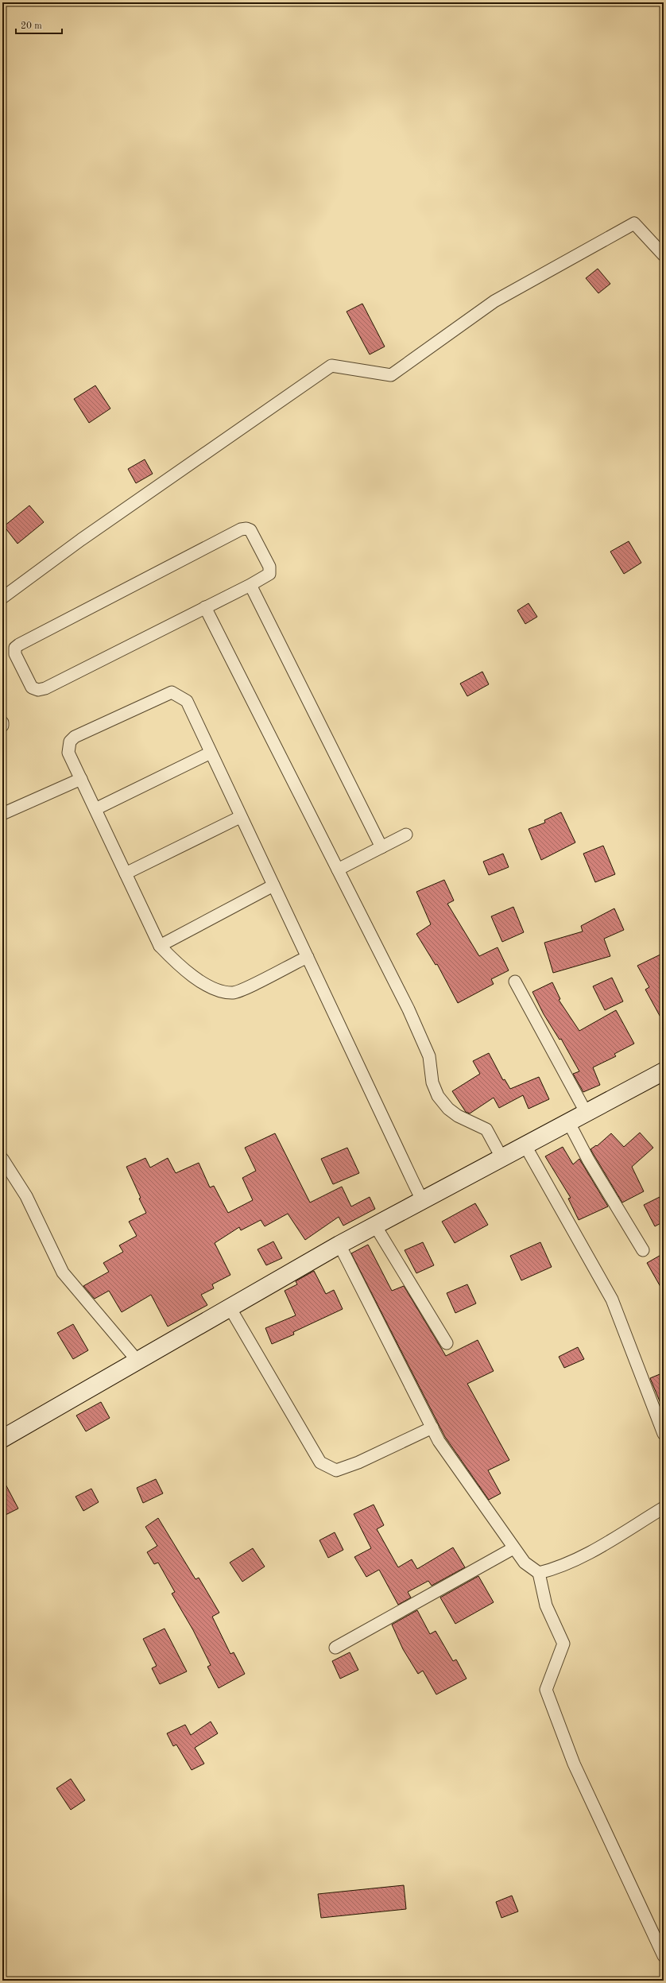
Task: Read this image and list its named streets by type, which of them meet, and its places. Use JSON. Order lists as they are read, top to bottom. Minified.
{"scale_bar":"20 m"}
